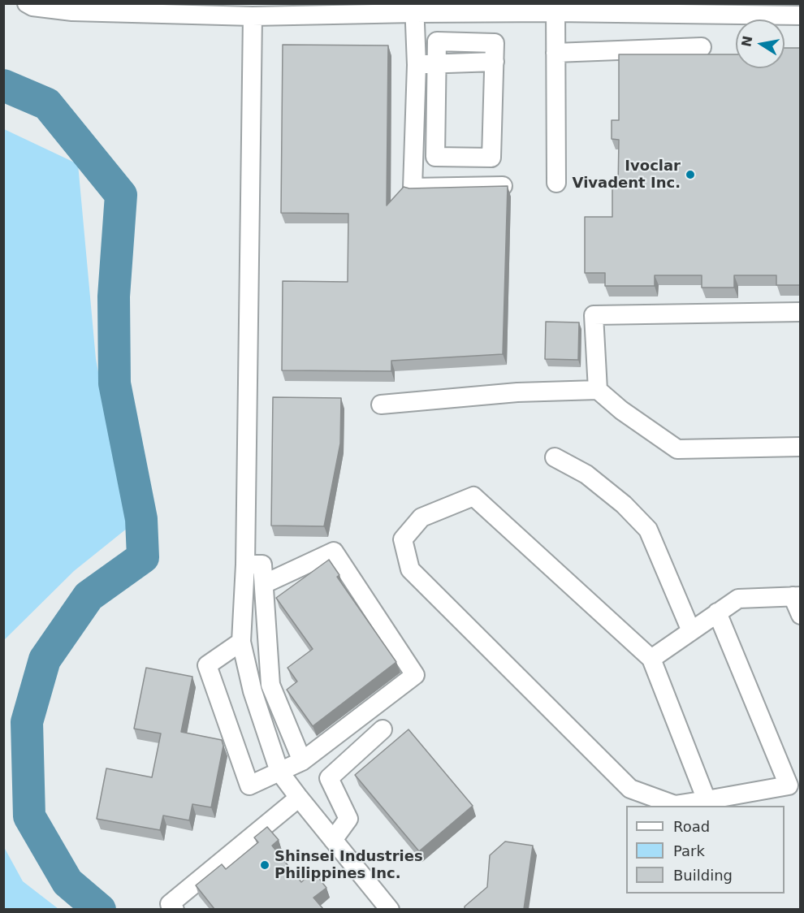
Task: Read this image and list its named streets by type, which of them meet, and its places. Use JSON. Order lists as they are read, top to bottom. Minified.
{"places":["Ivoclar Vivadent Inc.","Shinsei Industries Philippines Inc."],"legend":["Road","Park","Building"],"north":"left"}
